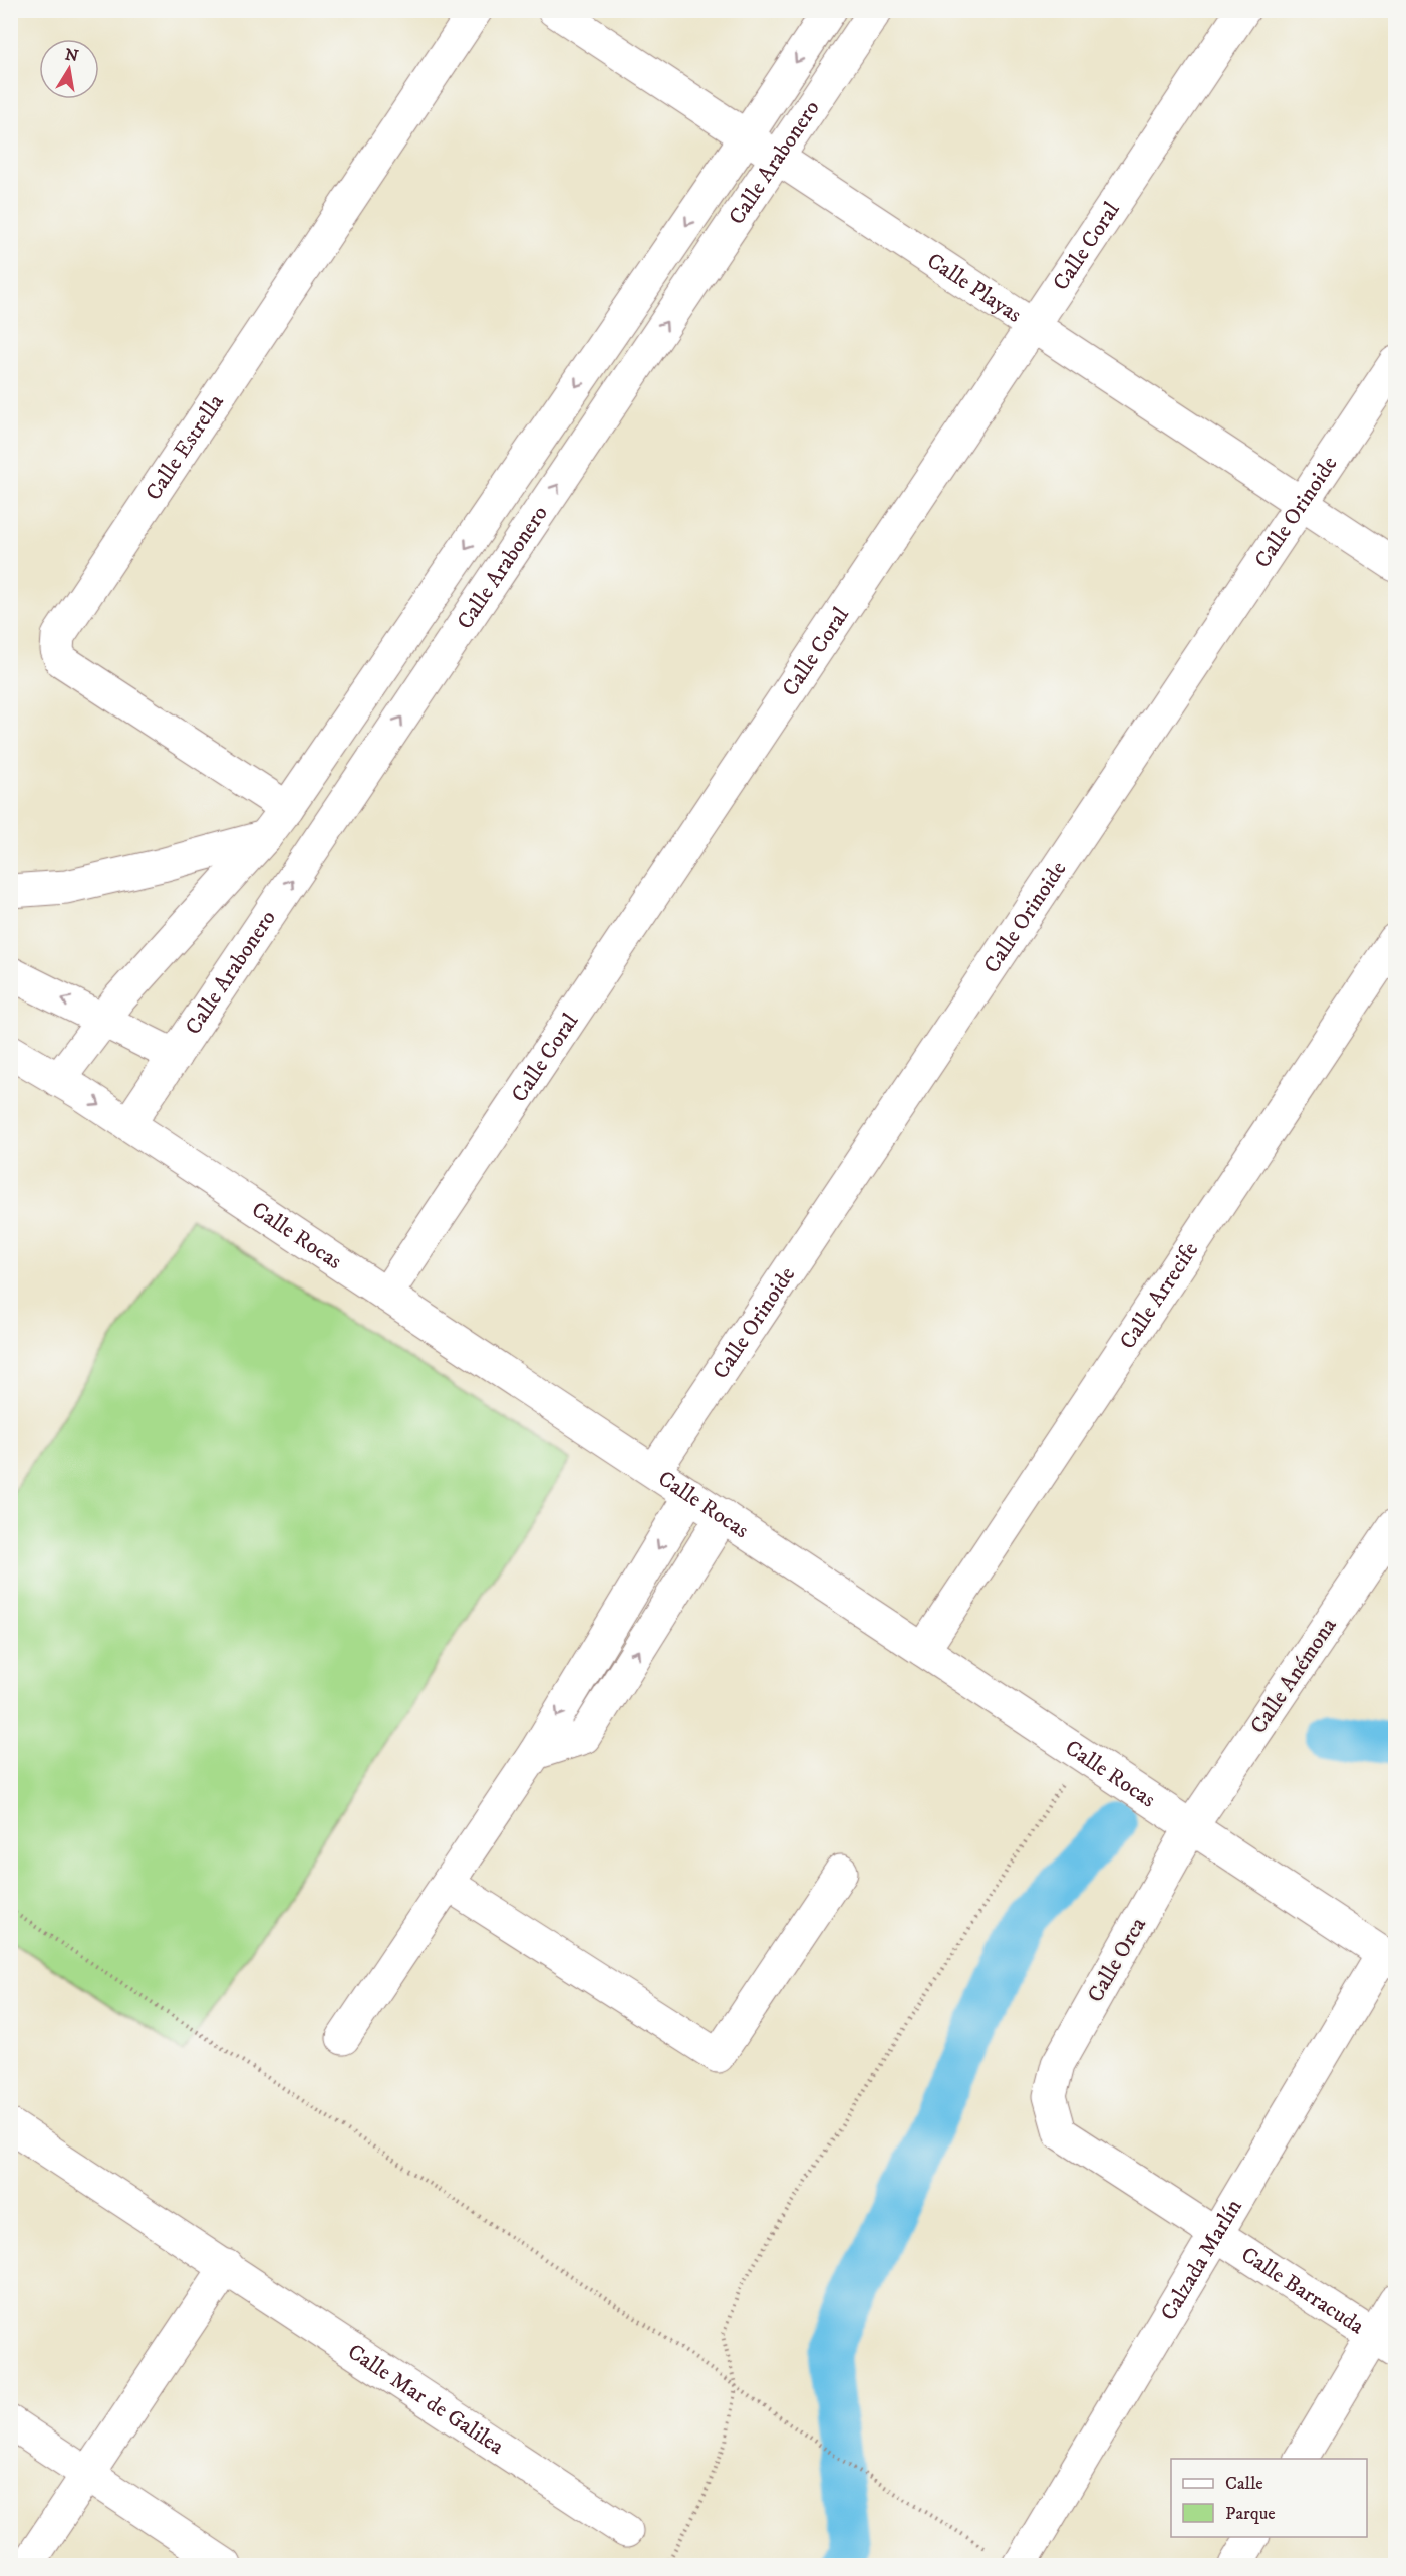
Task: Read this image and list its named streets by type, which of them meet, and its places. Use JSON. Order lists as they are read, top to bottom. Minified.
{"streets":{"street":["Calle Arabonero","Calle Coral","Calle Playas","Calle Estrella","Calle Orinoide","Calle Rocas","Calle Arrecife","Calle Anémona","Calle Orca","Calzada Marlín","Calle Barracuda","Calle Mar de Galilea"]},"crossings":[["Calle Arabonero","Calle Playas"],["Calle Arabonero","Calle Estrella"],["Calle Arabonero","Calle Rocas"],["Calle Coral","Calle Playas"],["Calle Coral","Calle Rocas"],["Calle Playas","Calle Orinoide"],["Calle Orinoide","Calle Rocas"],["Calle Rocas","Calle Arrecife"],["Calle Rocas","Calle Anémona"],["Calle Rocas","Calle Orca"],["Calle Rocas","Calzada Marlín"],["Calle Anémona","Calle Orca"],["Calle Orca","Calle Barracuda"],["Calzada Marlín","Calle Barracuda"]],"legend":["Calle","Parque"],"north":"top"}
